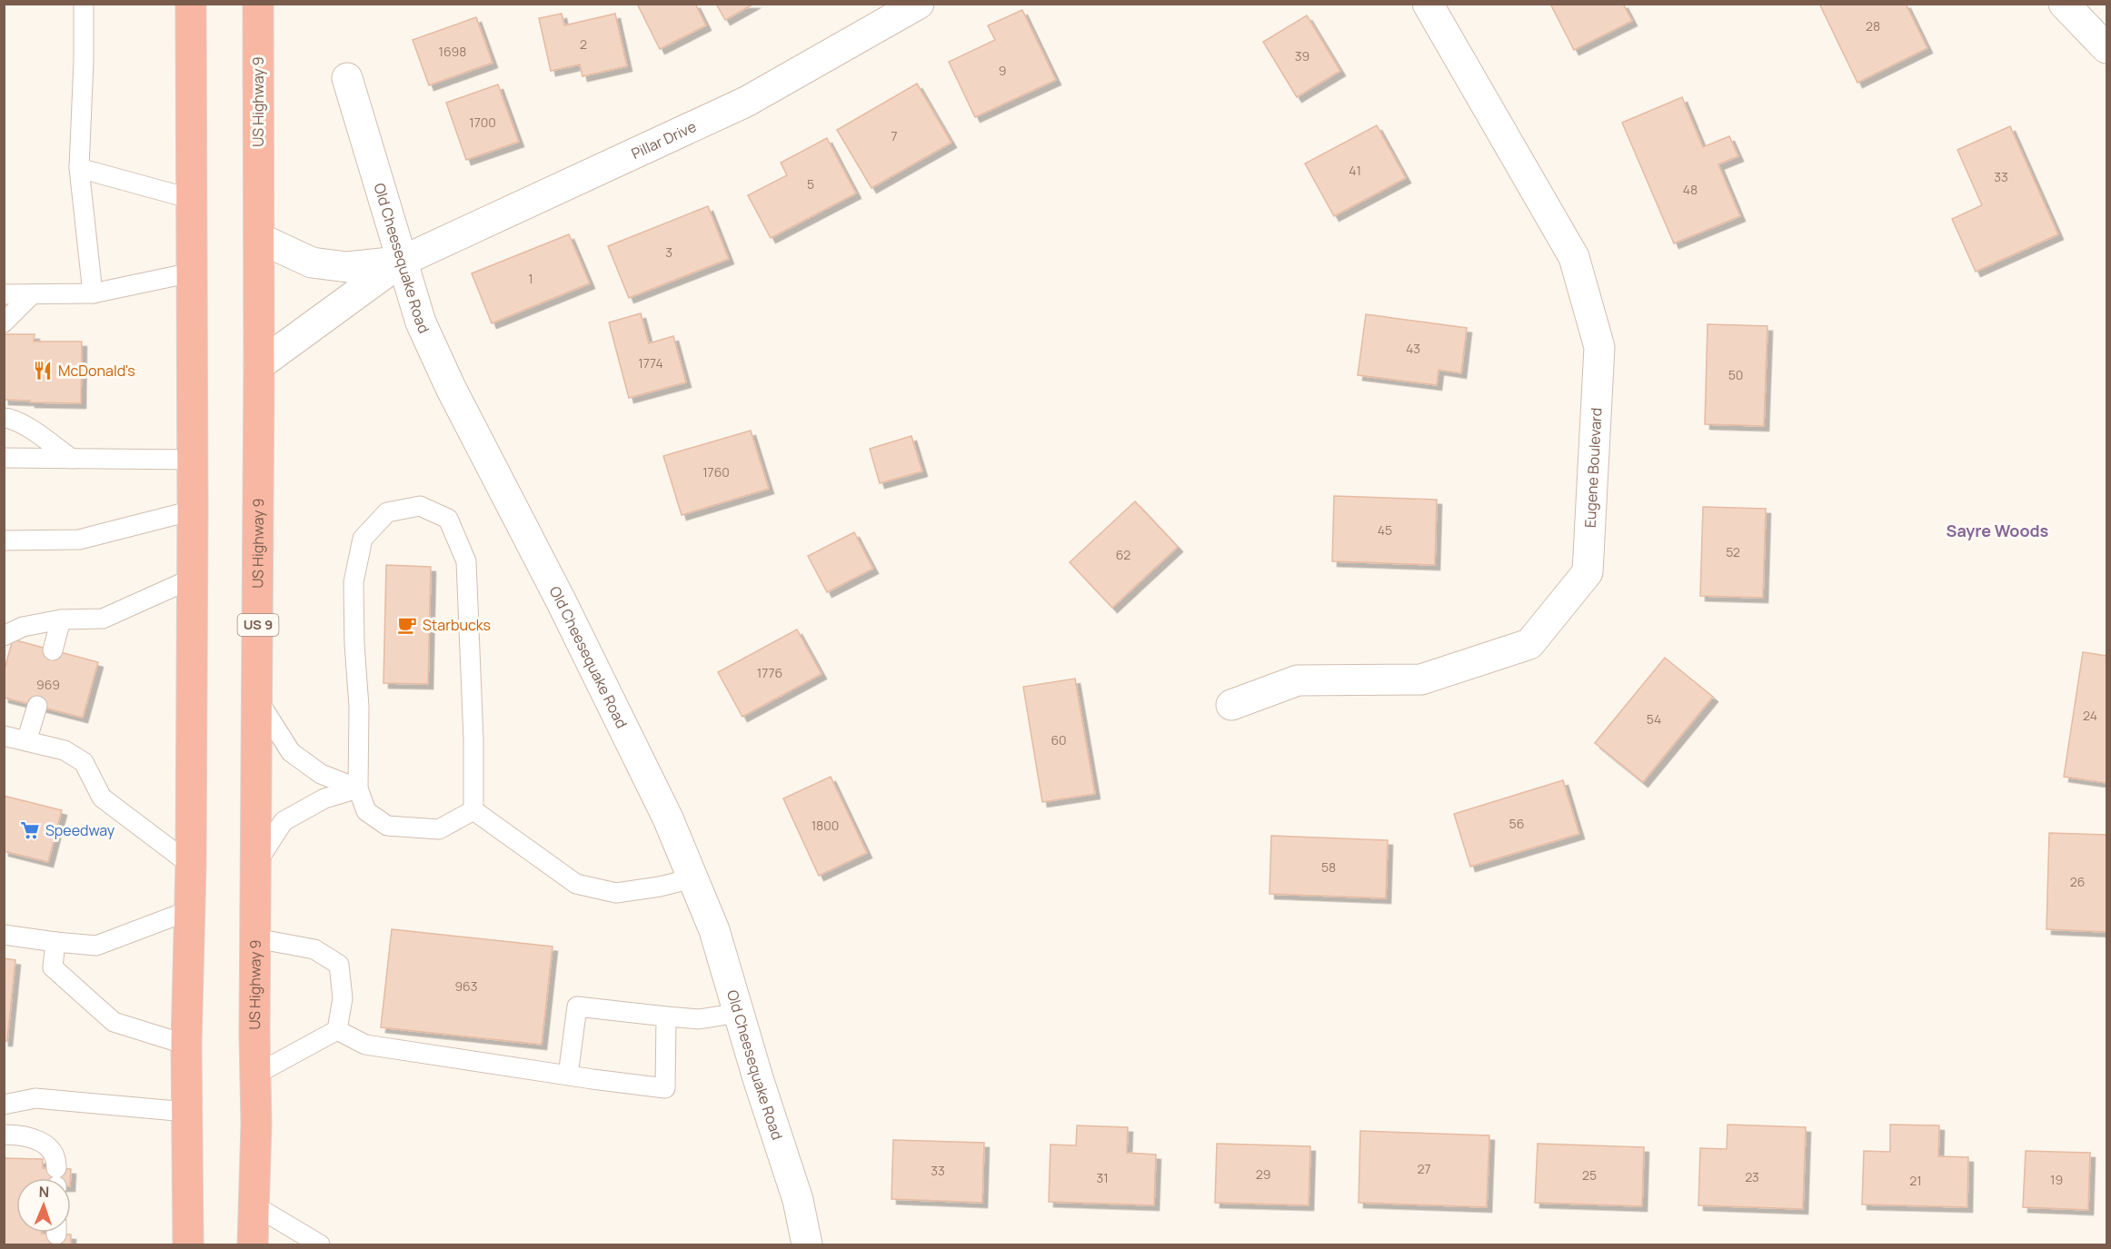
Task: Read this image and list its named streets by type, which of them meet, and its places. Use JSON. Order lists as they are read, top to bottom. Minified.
{"streets":{"highway":["US Highway 9","US 9"],"street":["Pillar Drive","Old Cheesequake Road","Eugene Boulevard"]},"crossings":[["US Highway 9","Pillar Drive"],["Pillar Drive","Old Cheesequake Road"]],"districts":["Sayre Woods"],"places":{"restaurant":["McDonald's"],"cafe":["Starbucks"],"supermarket":["Speedway"]},"house_numbers":["28","2","1698","39","9","1700","7","41","33","5","48","3","1","43","1774","50","1760","45","52","62","1776","969","24","54","60","56","1800","58","26","963","27","33","29","25","23","31","19","21"],"north":"top"}
